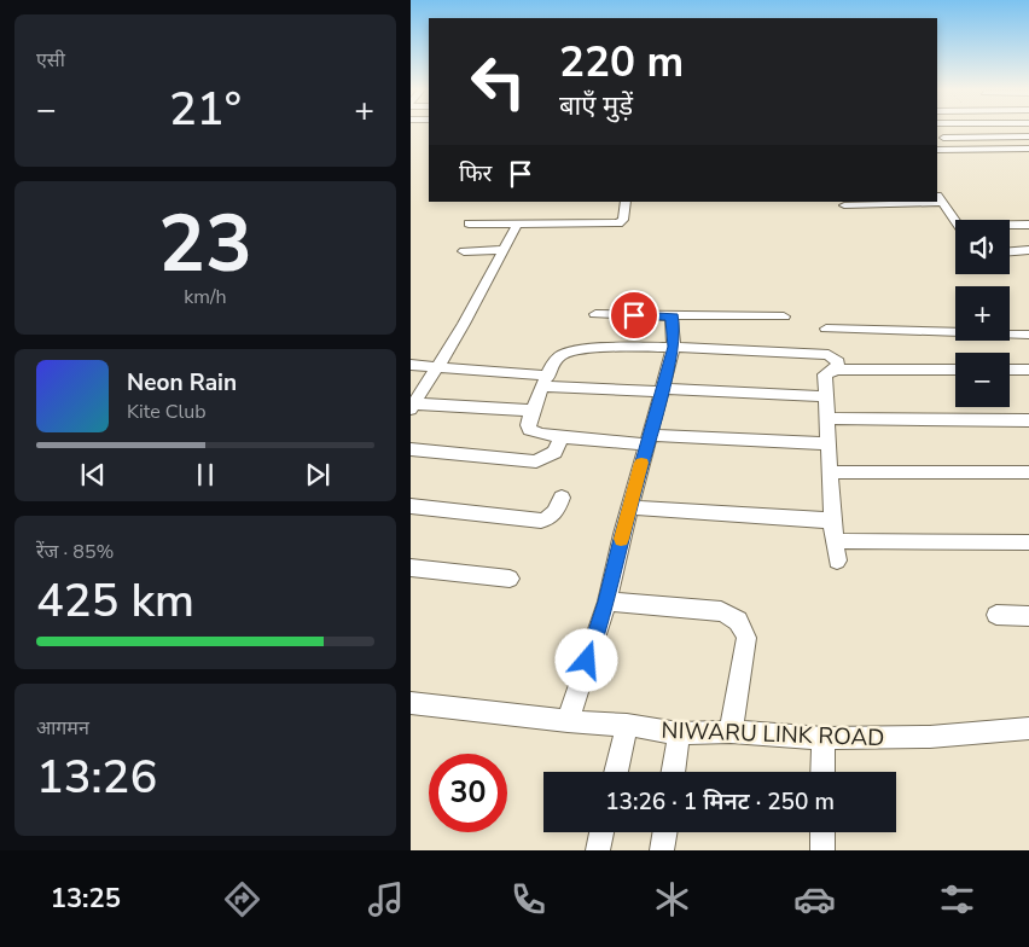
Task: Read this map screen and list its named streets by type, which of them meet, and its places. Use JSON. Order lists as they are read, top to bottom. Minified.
{"streets":{"street":["NIWARU LINK ROAD"]},"page":{"tile":["एसी",["23","km/h"],["रेंज · 85%","425 km"],["आगमन","13:26"]],"turn":["220 m","बाएँ मुड़ें"],"heat":["−","21°","+"],"then":"फिर","map_buttons":["+","−"],"song":["Neon Rain","Kite Club"],"limit":"30","trip":"13:26 · 1 मिनट · 250 m","tabs":"13:25"}}
